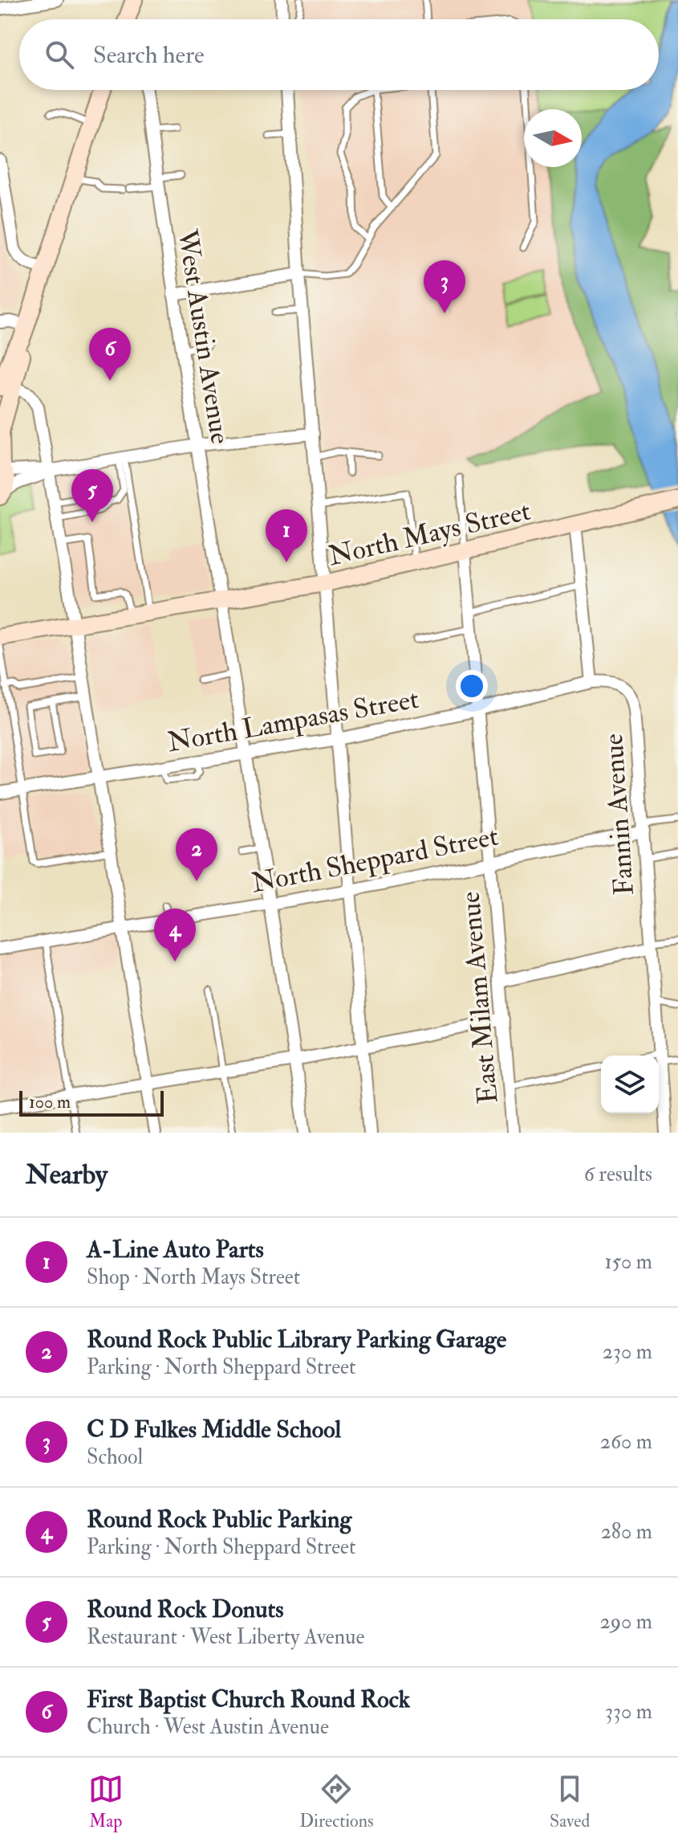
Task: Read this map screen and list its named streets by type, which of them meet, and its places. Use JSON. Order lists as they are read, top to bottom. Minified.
{"streets":{"main road":["North Mays Street"],"street":["West Austin Avenue","North Lampasas Street","Fannin Avenue","North Sheppard Street","East Milam Avenue"]},"crossings":[["West Austin Avenue","North Mays Street"],["West Austin Avenue","North Lampasas Street"],["West Austin Avenue","North Sheppard Street"],["North Mays Street","East Milam Avenue"],["North Lampasas Street","Fannin Avenue"],["North Lampasas Street","East Milam Avenue"],["Fannin Avenue","North Sheppard Street"],["North Sheppard Street","East Milam Avenue"]],"scale_bar":"100 m","north":"right","page":{"search":"Search here","pins":["3","6","5","1","2","4"],"scale":"100 m","heading":["Nearby","6 results"],"list":[{"mark":"1","name":"A-Line Auto Parts","note":"Shop · North Mays Street","value":"150 m"},{"mark":"2","name":"Round Rock Public Library Parking Garage","note":"Parking · North Sheppard Street","value":"230 m"},{"mark":"3","name":"C D Fulkes Middle School","note":"School","value":"260 m"},{"mark":"4","name":"Round Rock Public Parking","note":"Parking · North Sheppard Street","value":"280 m"},{"mark":"5","name":"Round Rock Donuts","note":"Restaurant · West Liberty Avenue","value":"290 m"},{"mark":"6","name":"First Baptist Church Round Rock","note":"Church · West Austin Avenue","value":"330 m"}],"nav":["Map","Directions","Saved"]}}
